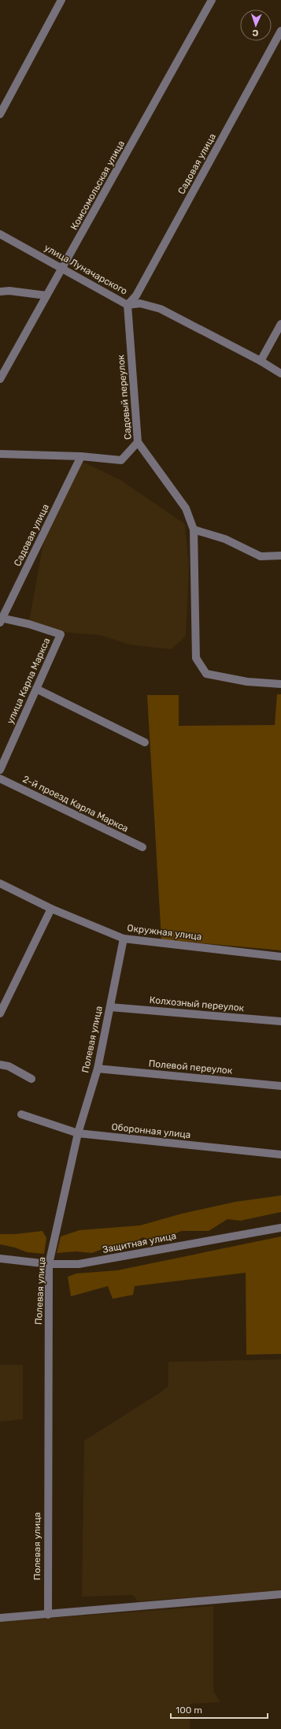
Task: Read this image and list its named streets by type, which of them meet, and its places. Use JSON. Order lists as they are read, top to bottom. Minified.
{"streets":{"street":["Садовая улица","Комсомольская улица","улица Луначарского","Садовый переулок","улица Карла Маркса","2-й проезд Карла Маркса","Окружная улица","Колхозный переулок","Полевая улица","Полевой переулок","Оборонная улица","Защитная улица"]},"crossings":[["Садовая улица","улица Луначарского"],["Садовая улица","Садовый переулок"],["Садовая улица","улица Карла Маркса"],["Комсомольская улица","улица Луначарского"],["улица Луначарского","Садовый переулок"],["Окружная улица","Полевая улица"],["Колхозный переулок","Полевая улица"],["Полевая улица","Полевой переулок"],["Полевая улица","Оборонная улица"],["Полевая улица","Защитная улица"]],"scale_bar":"100 m","north":"bottom"}
